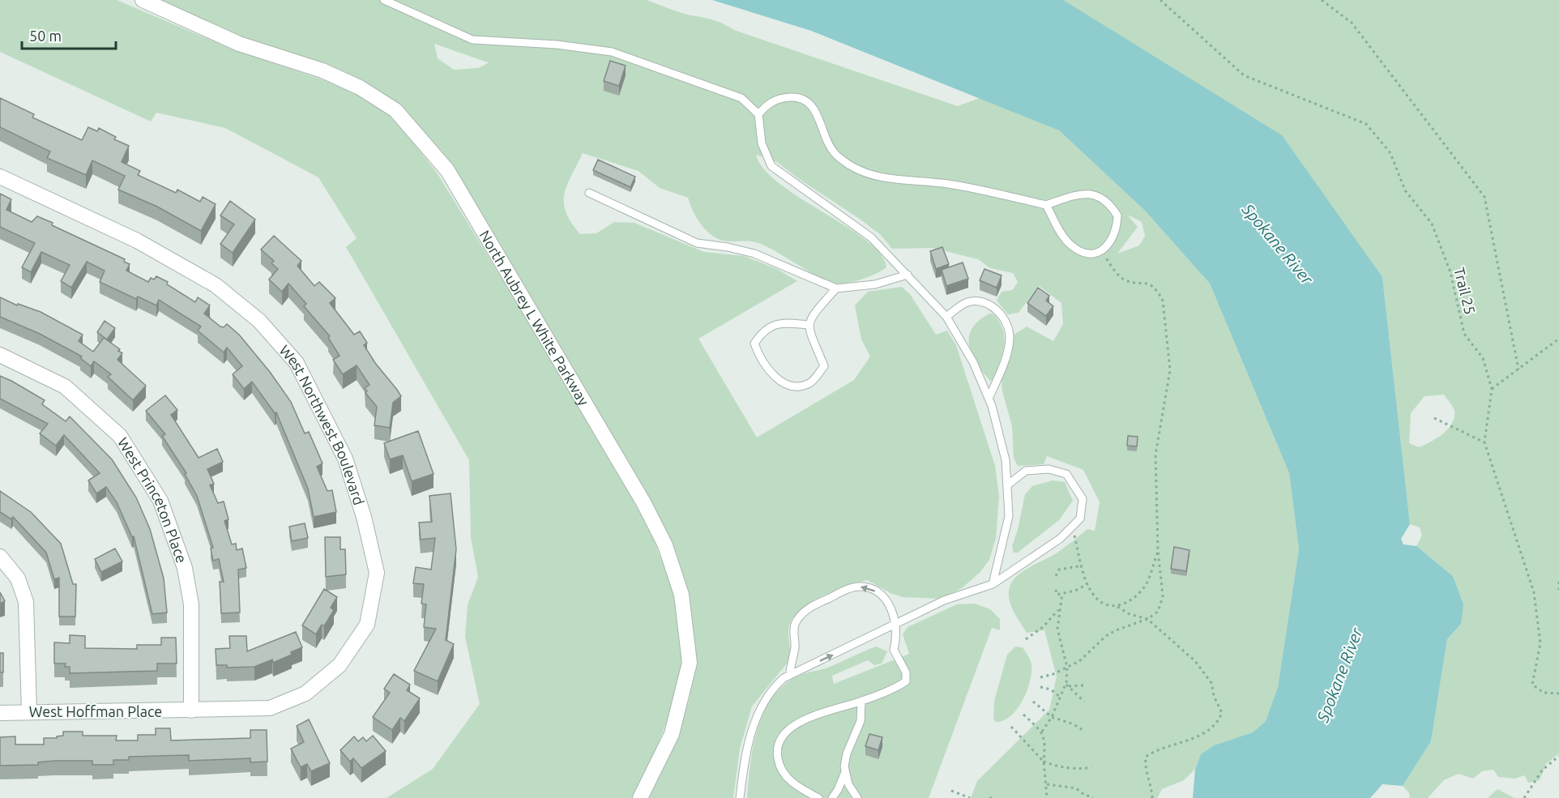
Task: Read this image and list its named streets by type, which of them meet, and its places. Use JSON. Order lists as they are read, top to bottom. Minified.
{"streets":{"street":["North Aubrey L White Parkway","West Northwest Boulevard","West Princeton Place","West Hoffman Place"],"path":["Trail 25"]},"crossings":[["West Northwest Boulevard","West Princeton Place"],["West Northwest Boulevard","West Hoffman Place"],["West Princeton Place","West Hoffman Place"]],"water":["Spokane River"],"scale_bar":"50 m"}
